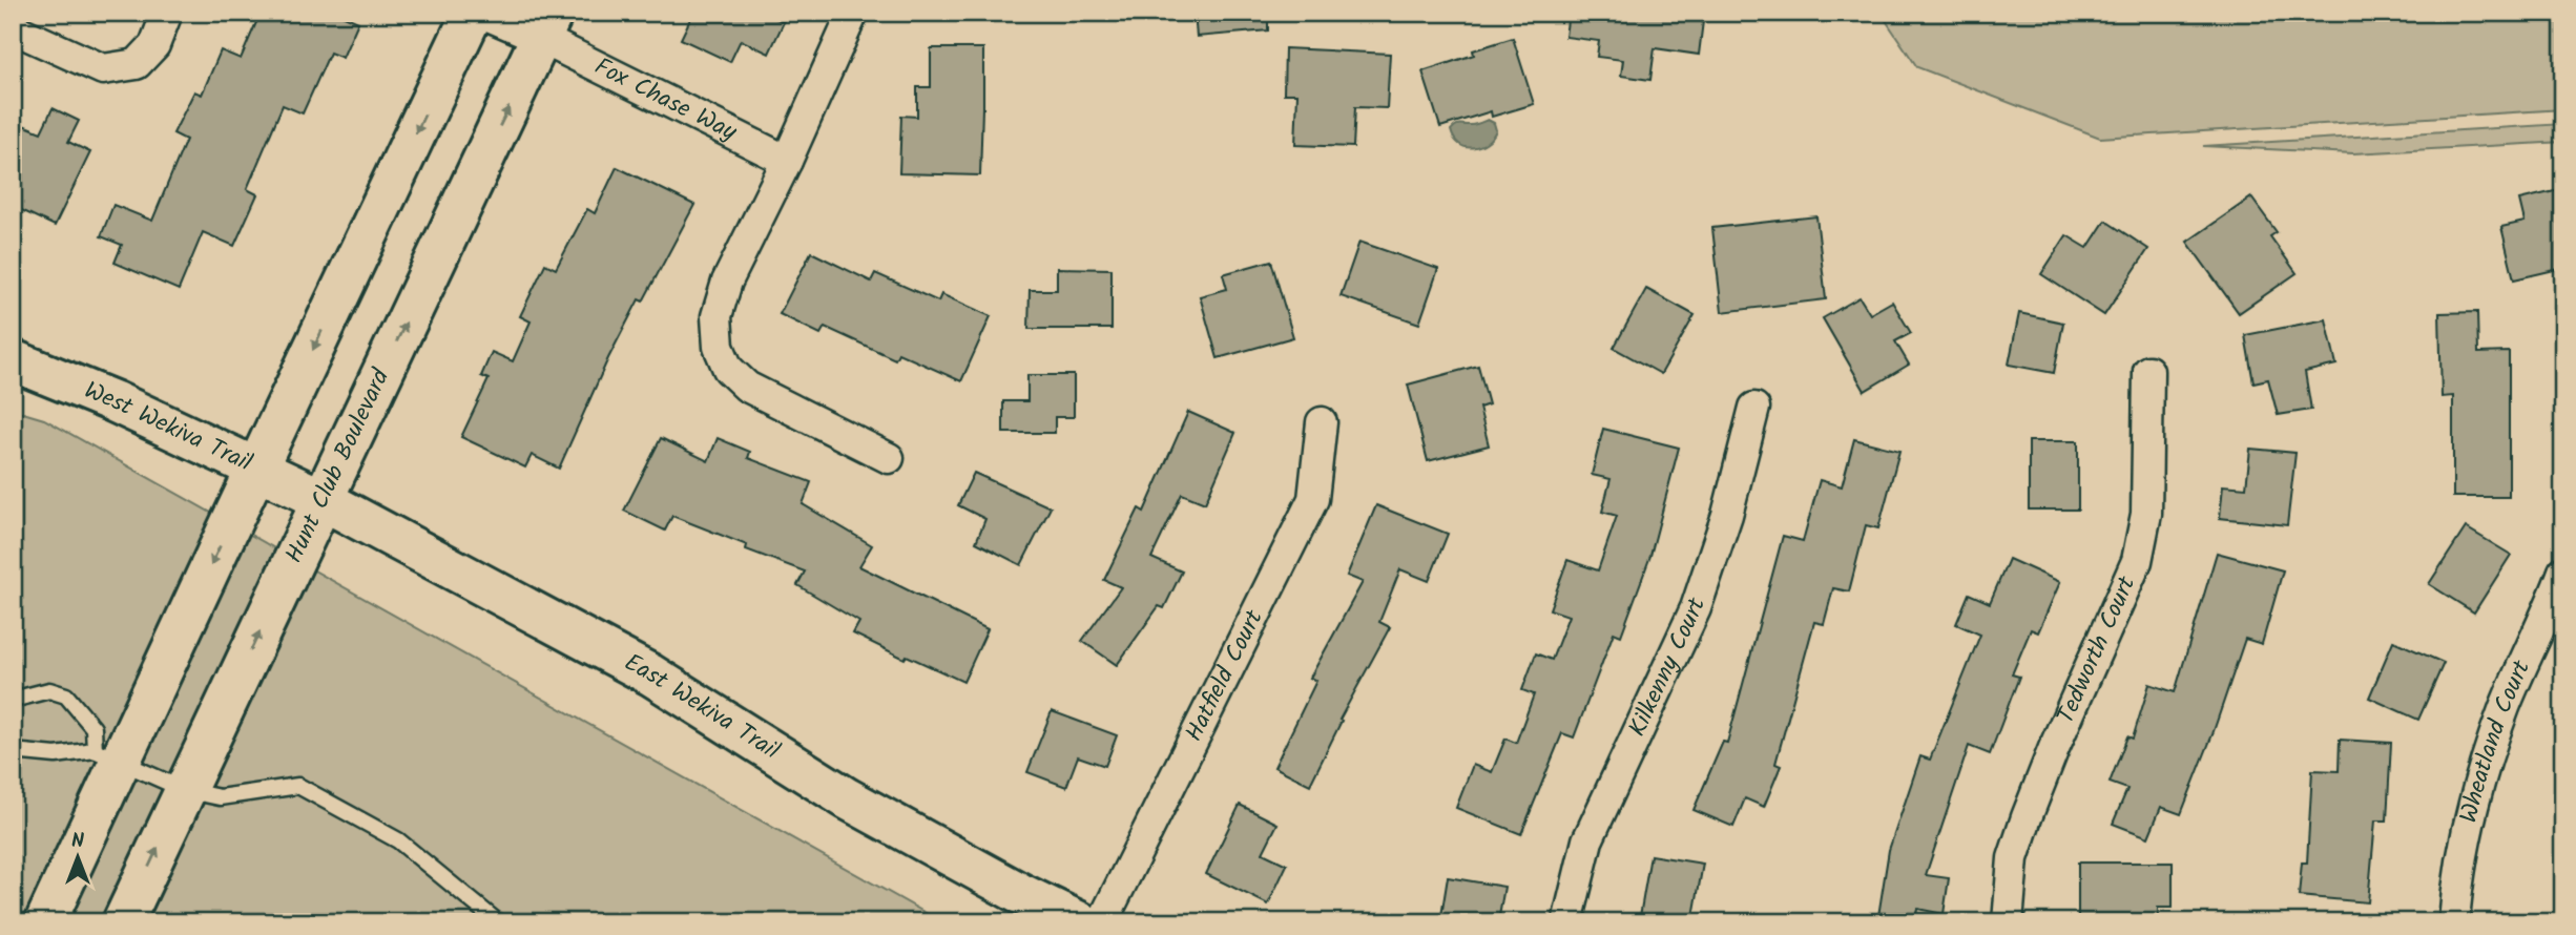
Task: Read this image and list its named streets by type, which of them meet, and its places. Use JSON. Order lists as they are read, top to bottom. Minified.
{"streets":{"street":["Fox Chase Way","West Wekiva Trail","Hunt Club Boulevard","Tedworth Court","Kilkenny Court","Hatfield Court","East Wekiva Trail","Wheatland Court"]},"crossings":[["Fox Chase Way","Hunt Club Boulevard"],["West Wekiva Trail","Hunt Club Boulevard"],["West Wekiva Trail","East Wekiva Trail"],["Hunt Club Boulevard","East Wekiva Trail"]],"north":"top"}
